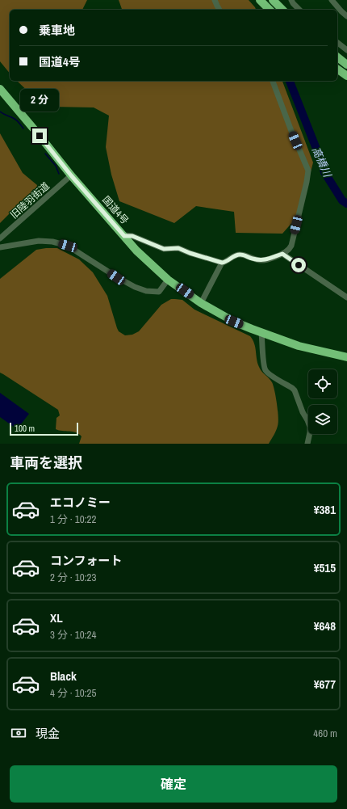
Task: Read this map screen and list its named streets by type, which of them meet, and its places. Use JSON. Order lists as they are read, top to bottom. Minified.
{"streets":{"highway":["国道4号"],"street":["旧陸羽街道"]},"crossings":[["旧陸羽街道","国道4号"]],"water":["高橋川"],"scale_bar":"100 m","page":{"banner":["乗車地","国道4号"],"bubble":"2 分","scale":"100 m","heading":"車両を選択","list":[{"name":"エコノミー","note":"1 分 · 10:22","value":"¥381"},{"name":"コンフォート","note":"2 分 · 10:23","value":"¥515"},{"name":"XL","note":"3 分 · 10:24","value":"¥648"},{"name":"Black","note":"4 分 · 10:25","value":"¥677"}],"pay":["現金","460 m"],"buttons":"確定"}}
